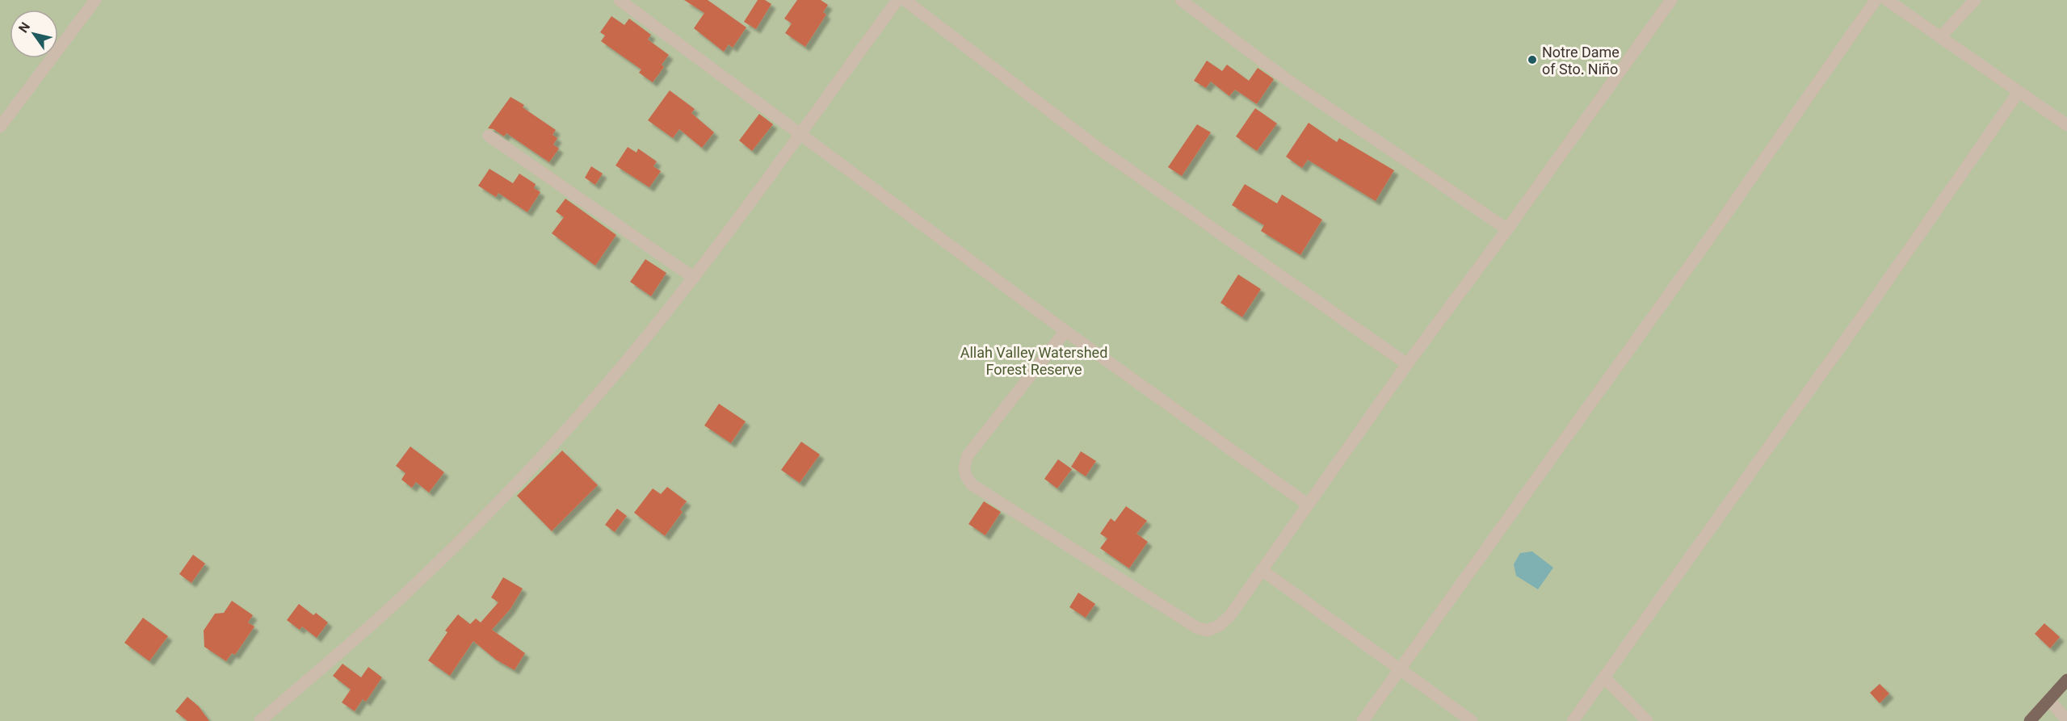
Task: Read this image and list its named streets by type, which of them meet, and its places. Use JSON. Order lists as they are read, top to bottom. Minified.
{"parks":["Allah Valley Watershed Forest Reserve"],"places":["Notre Dame of Sto. Niño"],"north":"top left"}
